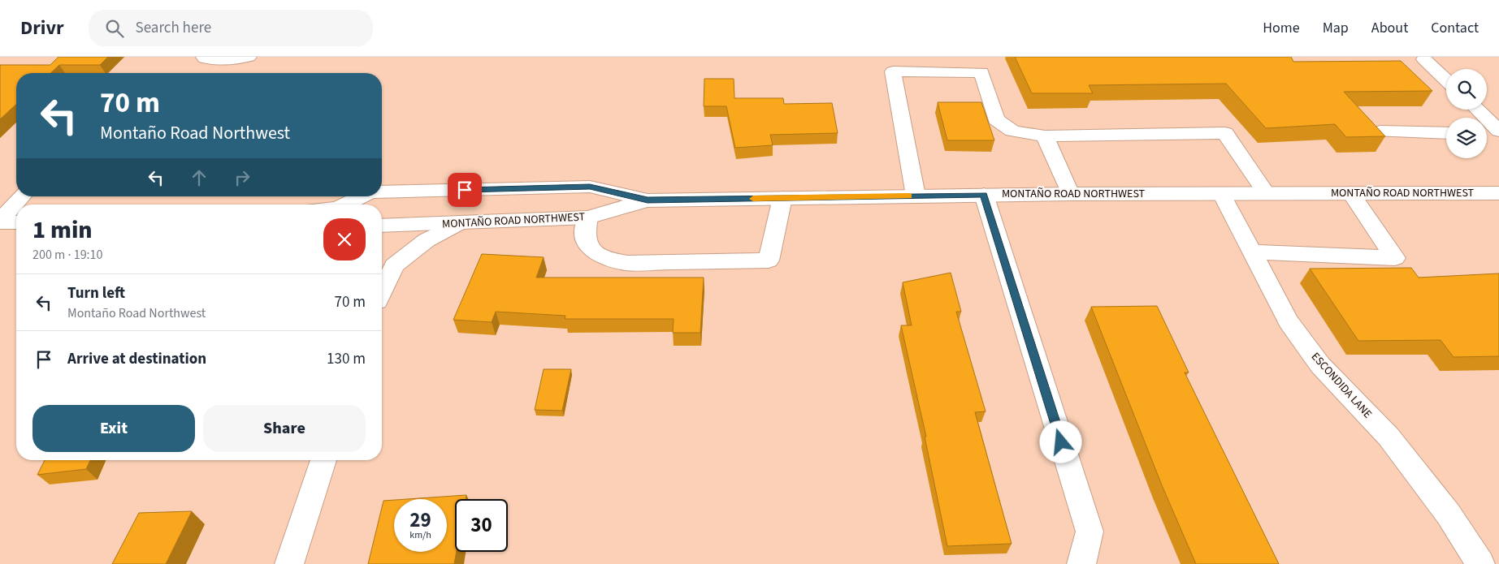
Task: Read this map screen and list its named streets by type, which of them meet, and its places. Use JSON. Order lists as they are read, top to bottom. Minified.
{"streets":{"main road":["MONTAÑO ROAD NORTHWEST","ESCONDIDA LANE"]},"crossings":[["MONTAÑO ROAD NORTHWEST","ESCONDIDA LANE"]],"page":{"header":"Drivr","search":"Search here","nav":["Home","Map","About","Contact"],"turn":["70 m","Montaño Road Northwest"],"heading":["1 min","200 m · 19:10"],"list":[{"name":"Turn left","note":"Montaño Road Northwest","value":"70 m"},{"name":"Arrive at destination","value":"130 m"}],"buttons":["Exit","Share"],"speed":"29 km/h","limit":"30"}}
